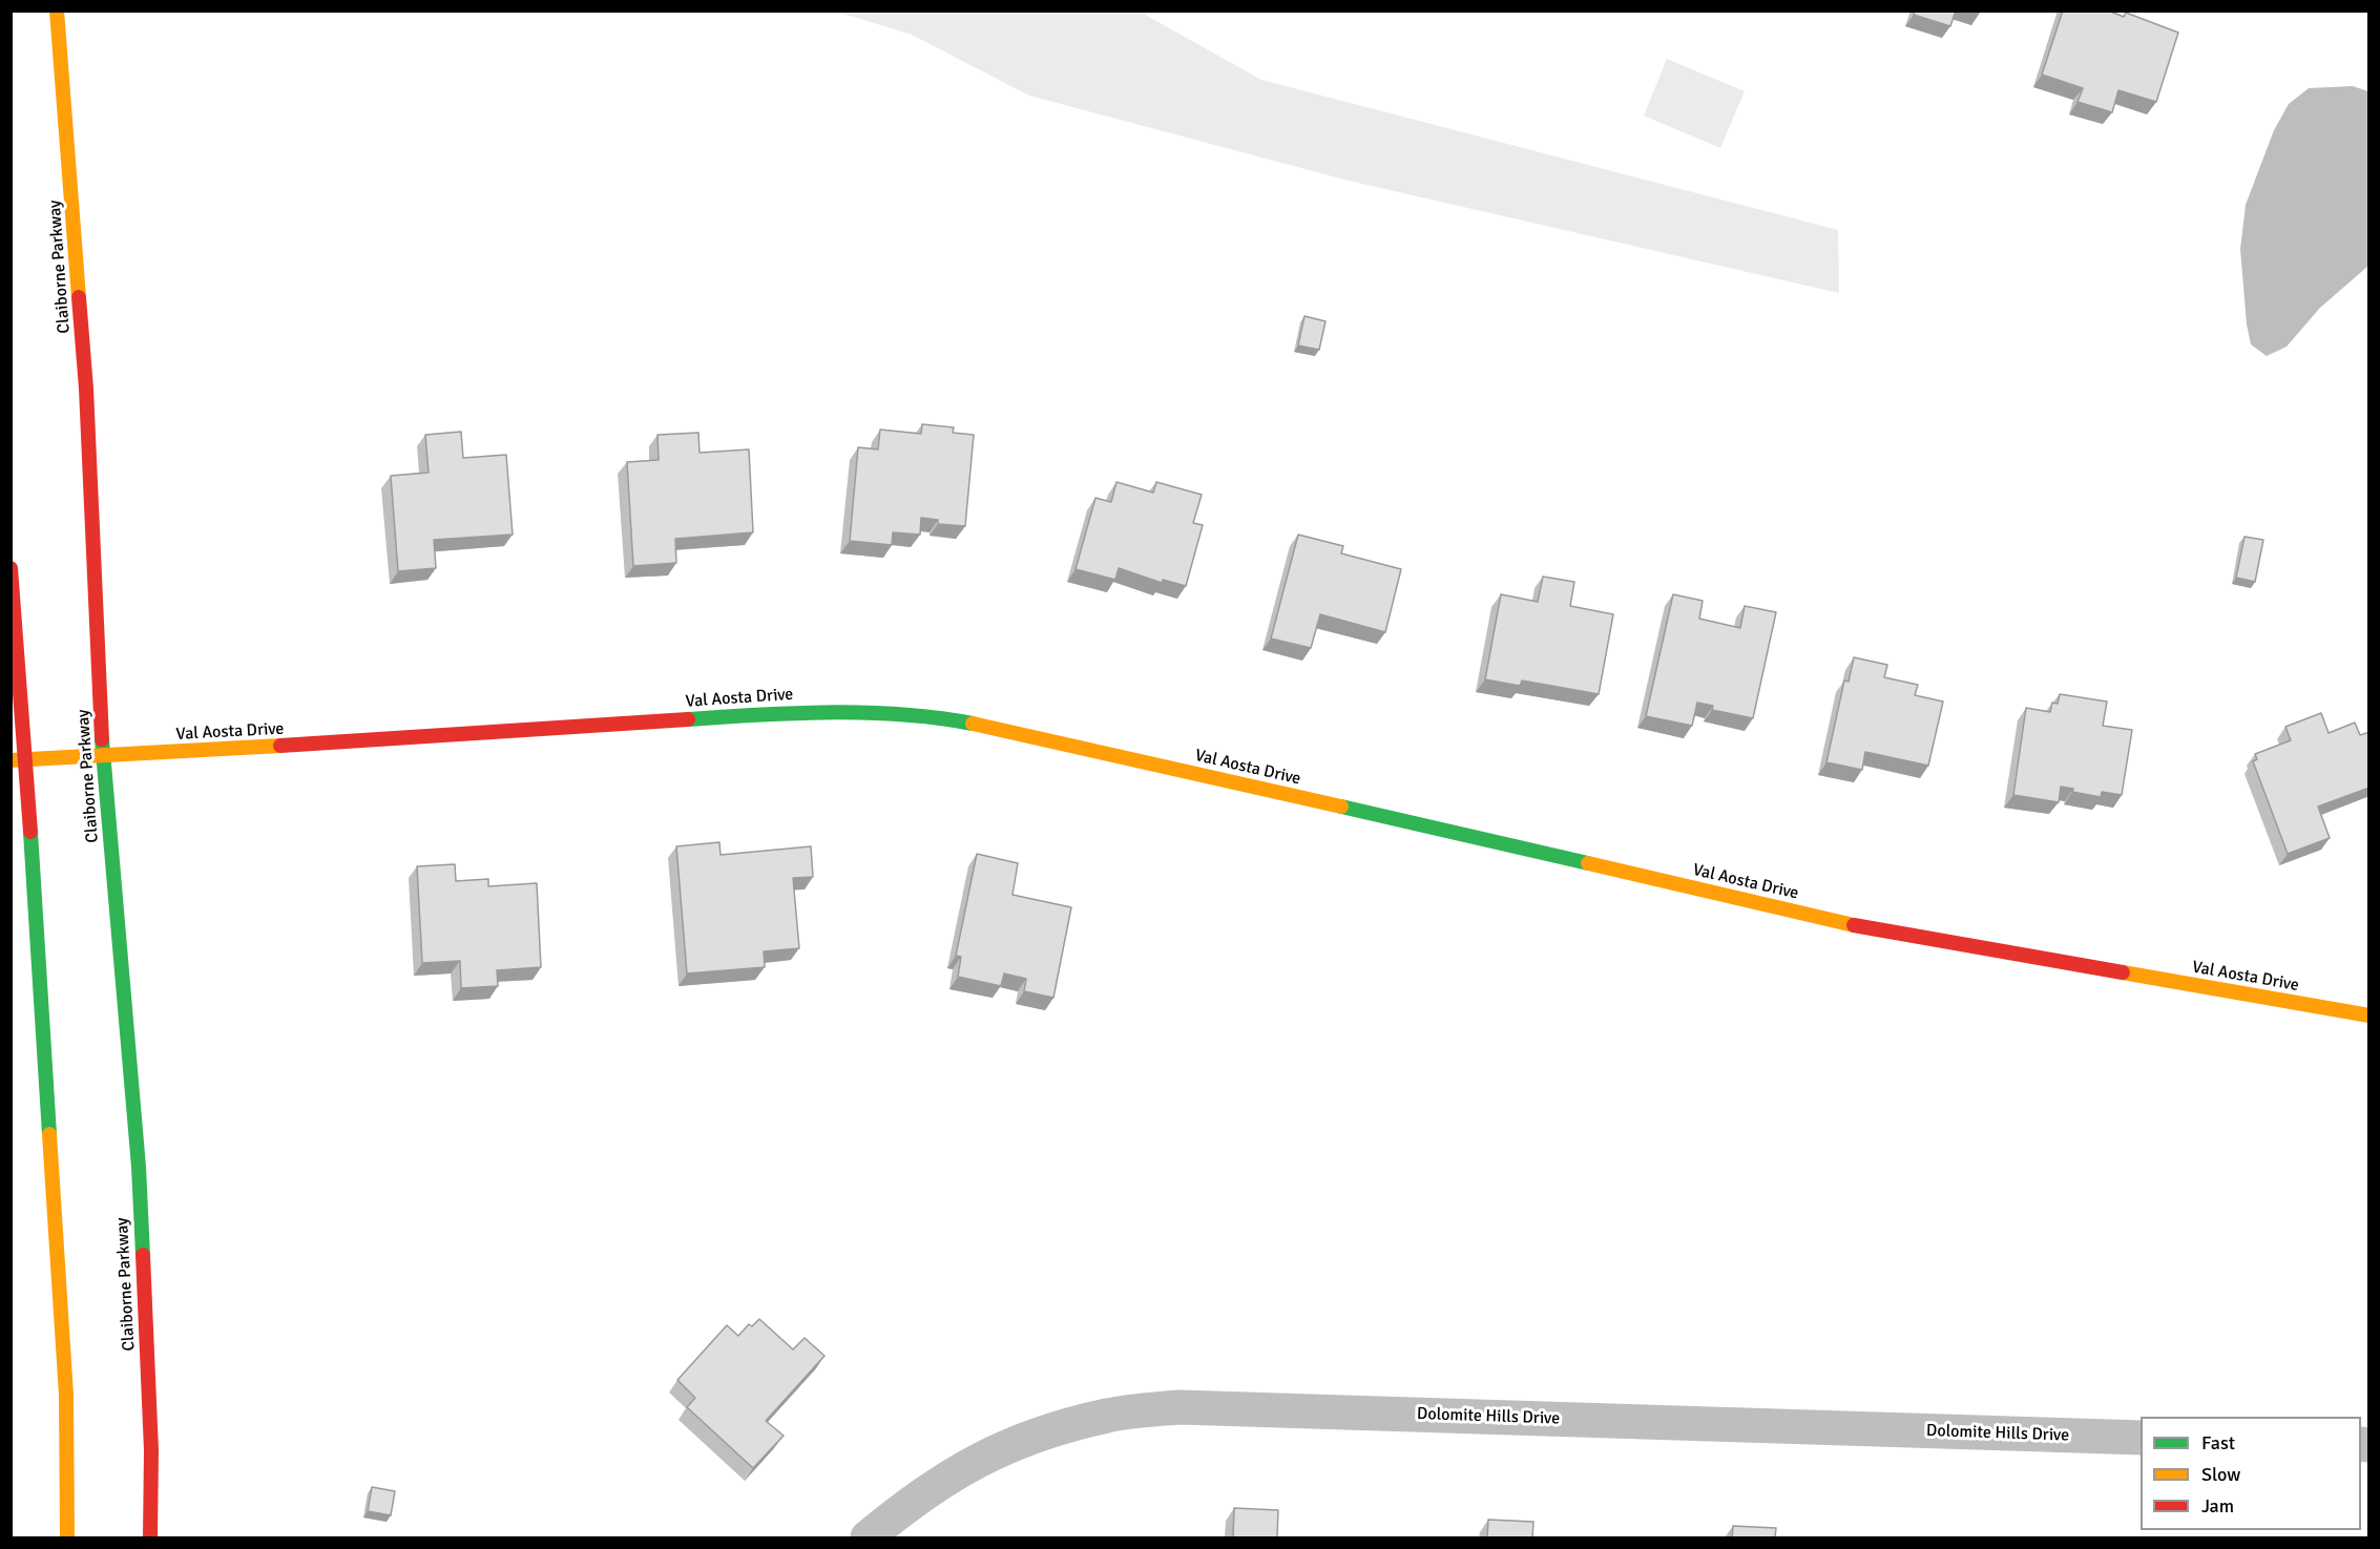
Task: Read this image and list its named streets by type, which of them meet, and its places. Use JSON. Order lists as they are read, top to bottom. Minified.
{"streets":{"main road":["Claiborne Parkway","Val Aosta Drive"],"street":["Dolomite Hills Drive"]},"crossings":[["Claiborne Parkway","Val Aosta Drive"]],"legend":["Fast","Slow","Jam"]}
